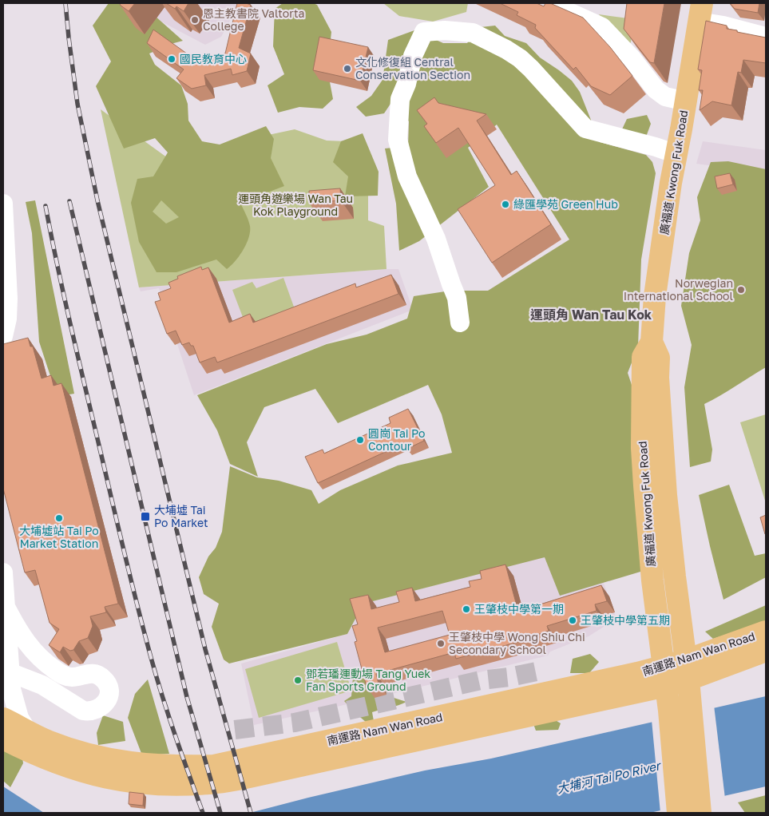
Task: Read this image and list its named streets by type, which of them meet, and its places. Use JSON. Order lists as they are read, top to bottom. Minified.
{"streets":{"main road":["廣福道 Kwong Fuk Road","南運路 Nam Wan Road"]},"crossings":[["廣福道 Kwong Fuk Road","南運路 Nam Wan Road"]],"districts":["運頭角 Wan Tau Kok"],"water":["大埔河 Tai Po River"],"parks":["運頭角遊樂場 Wan Tau Kok Playground"],"places":{"other":["恩主教書院 Valtorta College","國民教育中心","文化修復組 Central Conservation Section","綠匯學苑 Green Hub","Norwegian International School","圓崗 Tai Po Contour","大埔墟站 Tai Po Market Station","王肇枝中學第一期","王肇枝中學第五期","王肇枝中學 Wong Shiu Chi Secondary School","鄧若璠運動場 Tang Yuek Fan Sports Ground"],"transit":["大埔墟 Tai Po Market"]}}
